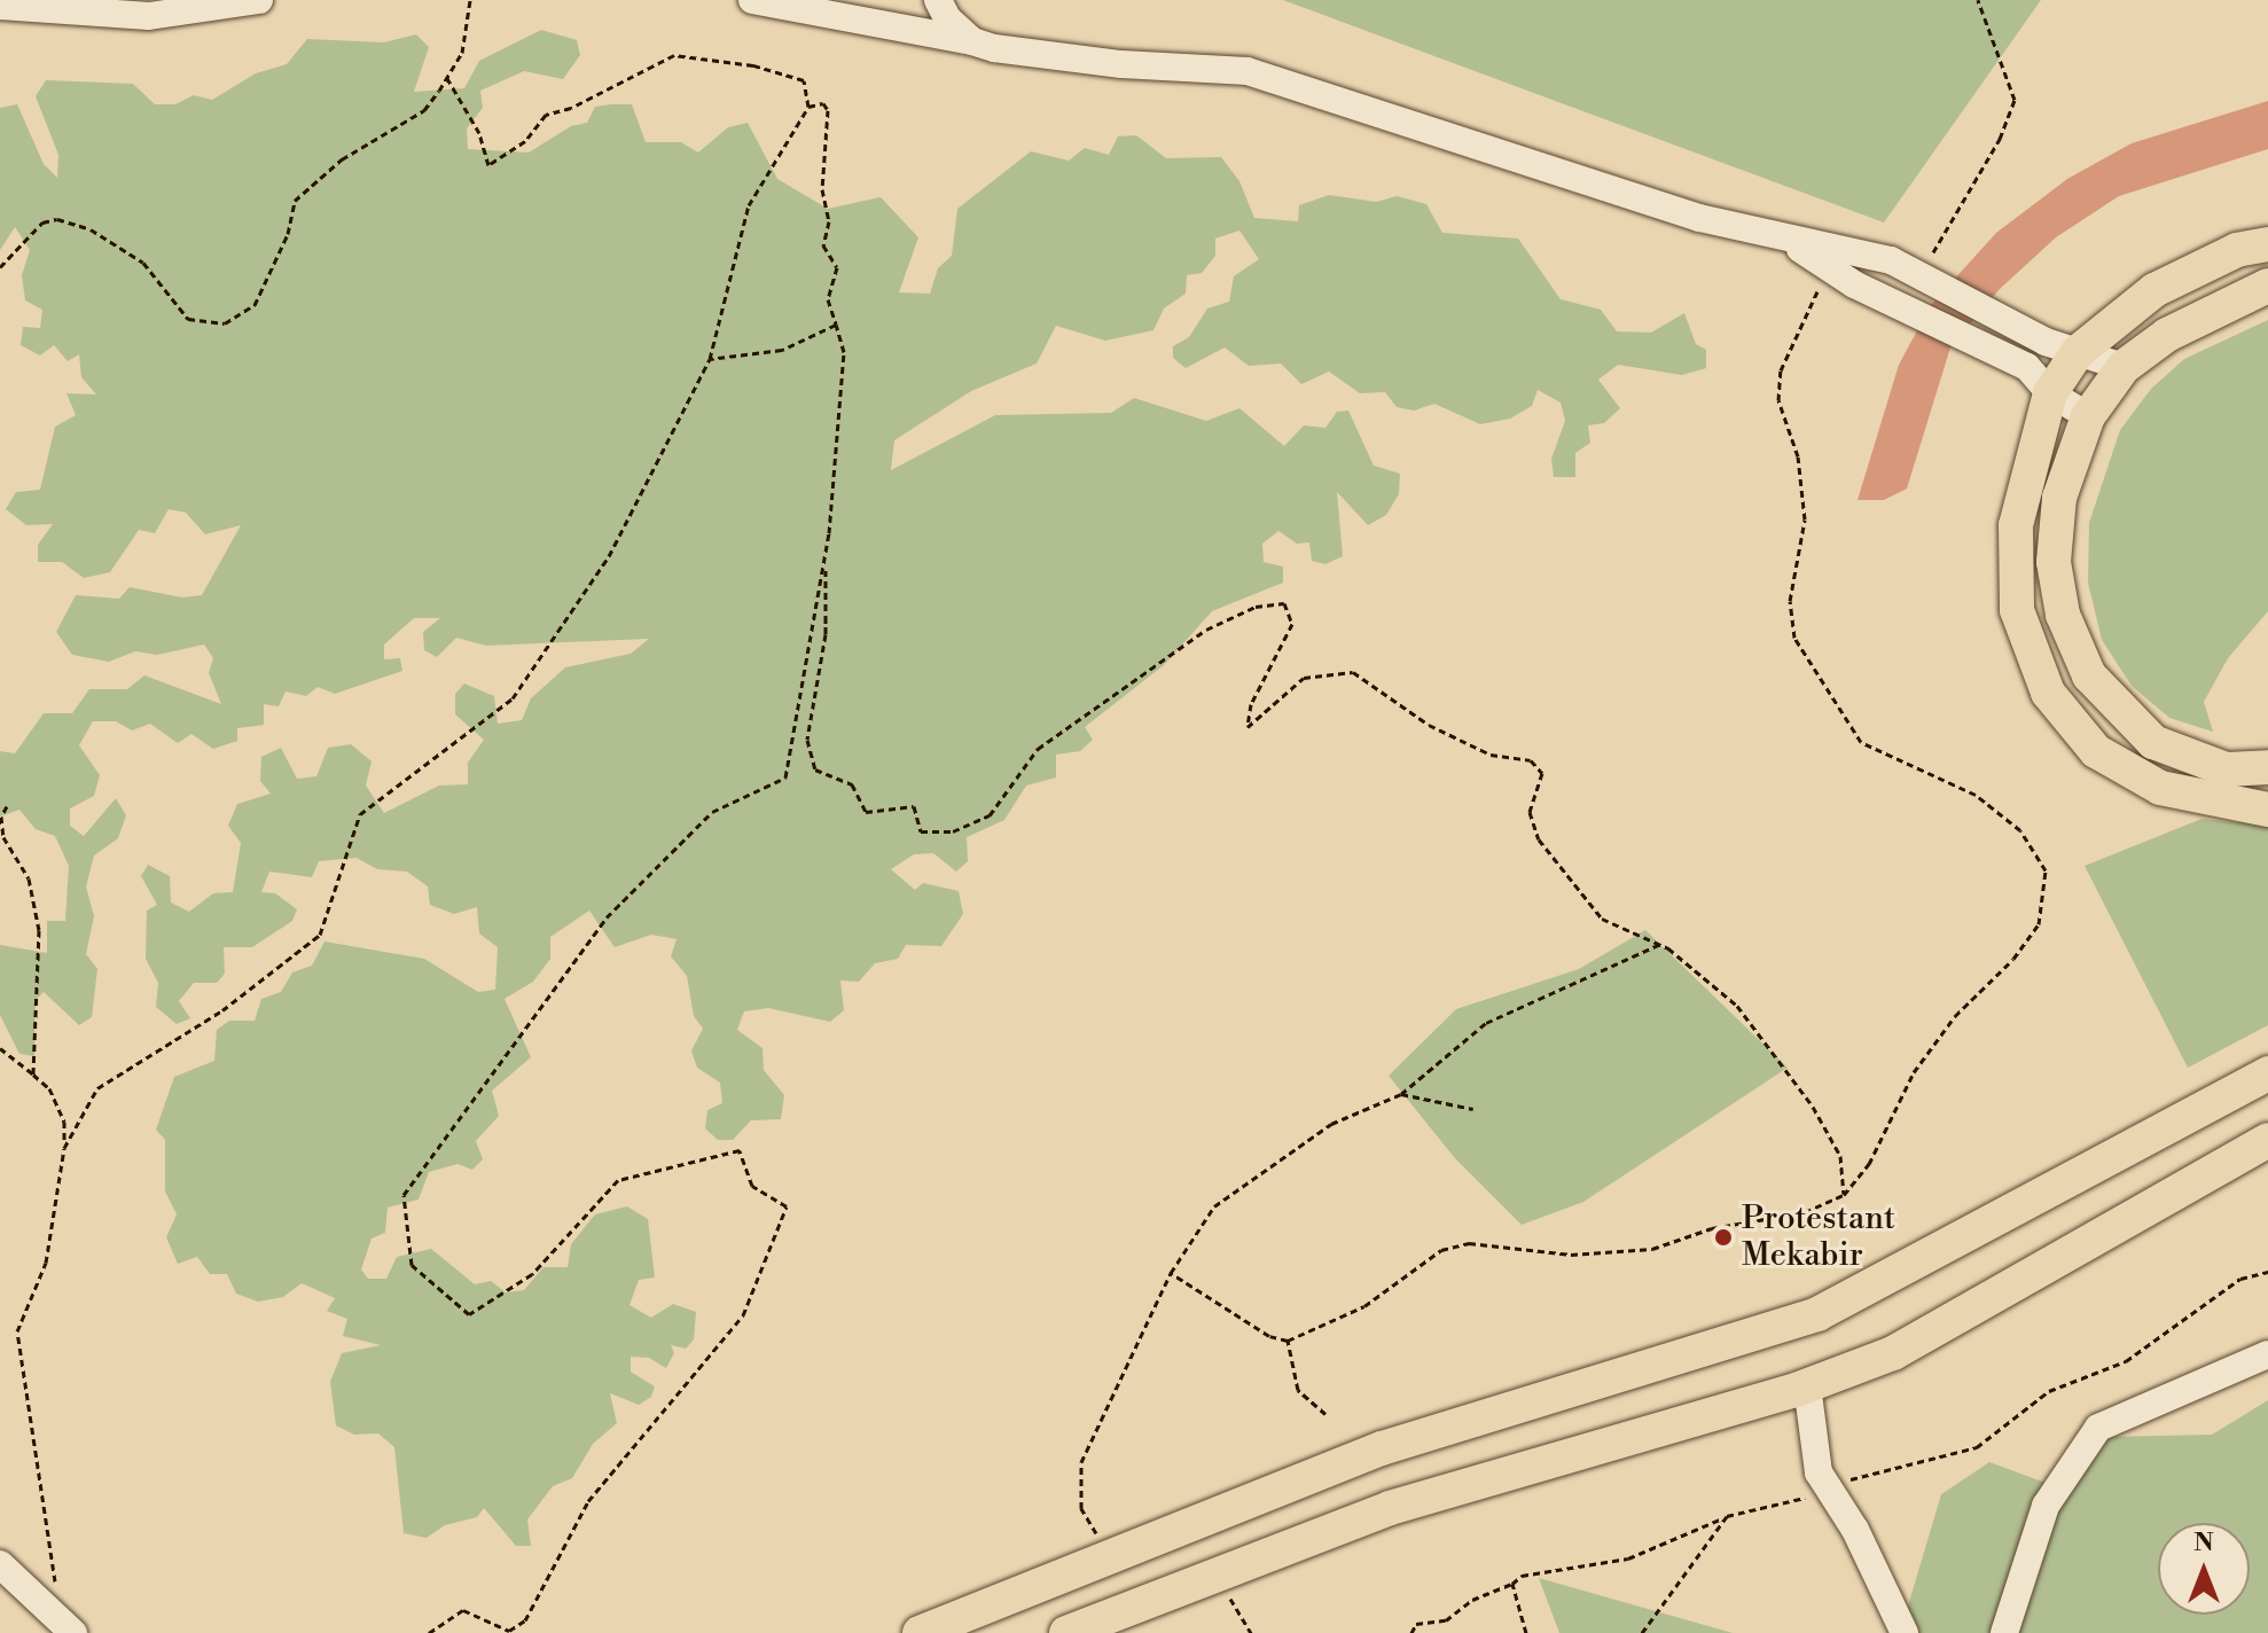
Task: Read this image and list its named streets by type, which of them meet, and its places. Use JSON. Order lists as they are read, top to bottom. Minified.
{"places":["Protestant Mekabir"],"north":"top"}
